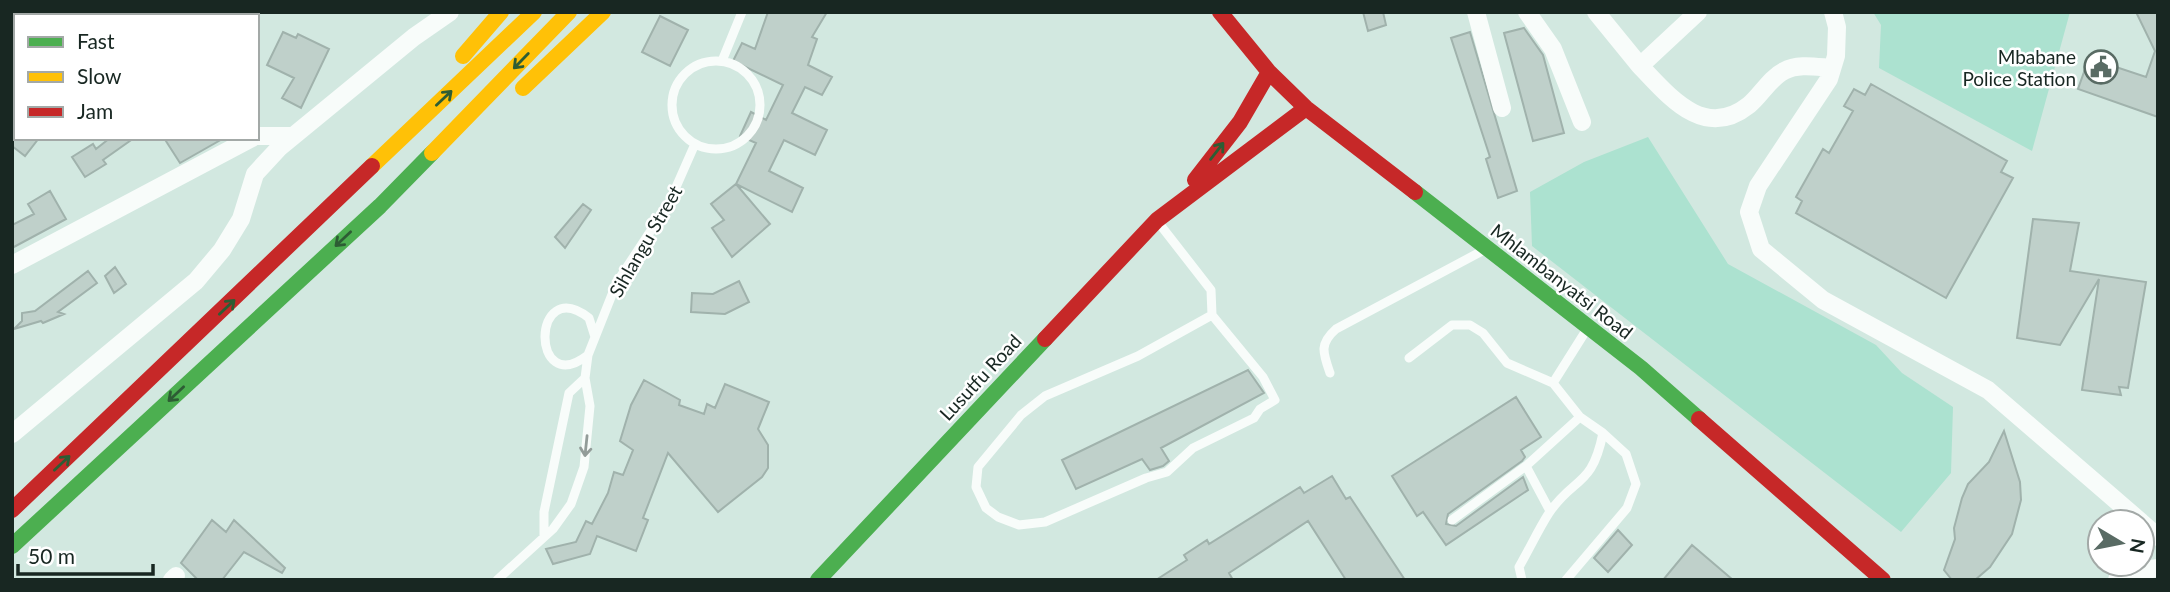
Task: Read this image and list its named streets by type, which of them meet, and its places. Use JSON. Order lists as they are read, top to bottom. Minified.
{"streets":{"main road":["Mhlambanyatsi Road","Lusutfu Road"],"lane":["Sihlangu Street"]},"crossings":[["Mhlambanyatsi Road","Lusutfu Road"]],"places":{"public building":["Mbabane Police Station"]},"legend":["Fast","Slow","Jam"],"scale_bar":"50 m","north":"right"}
